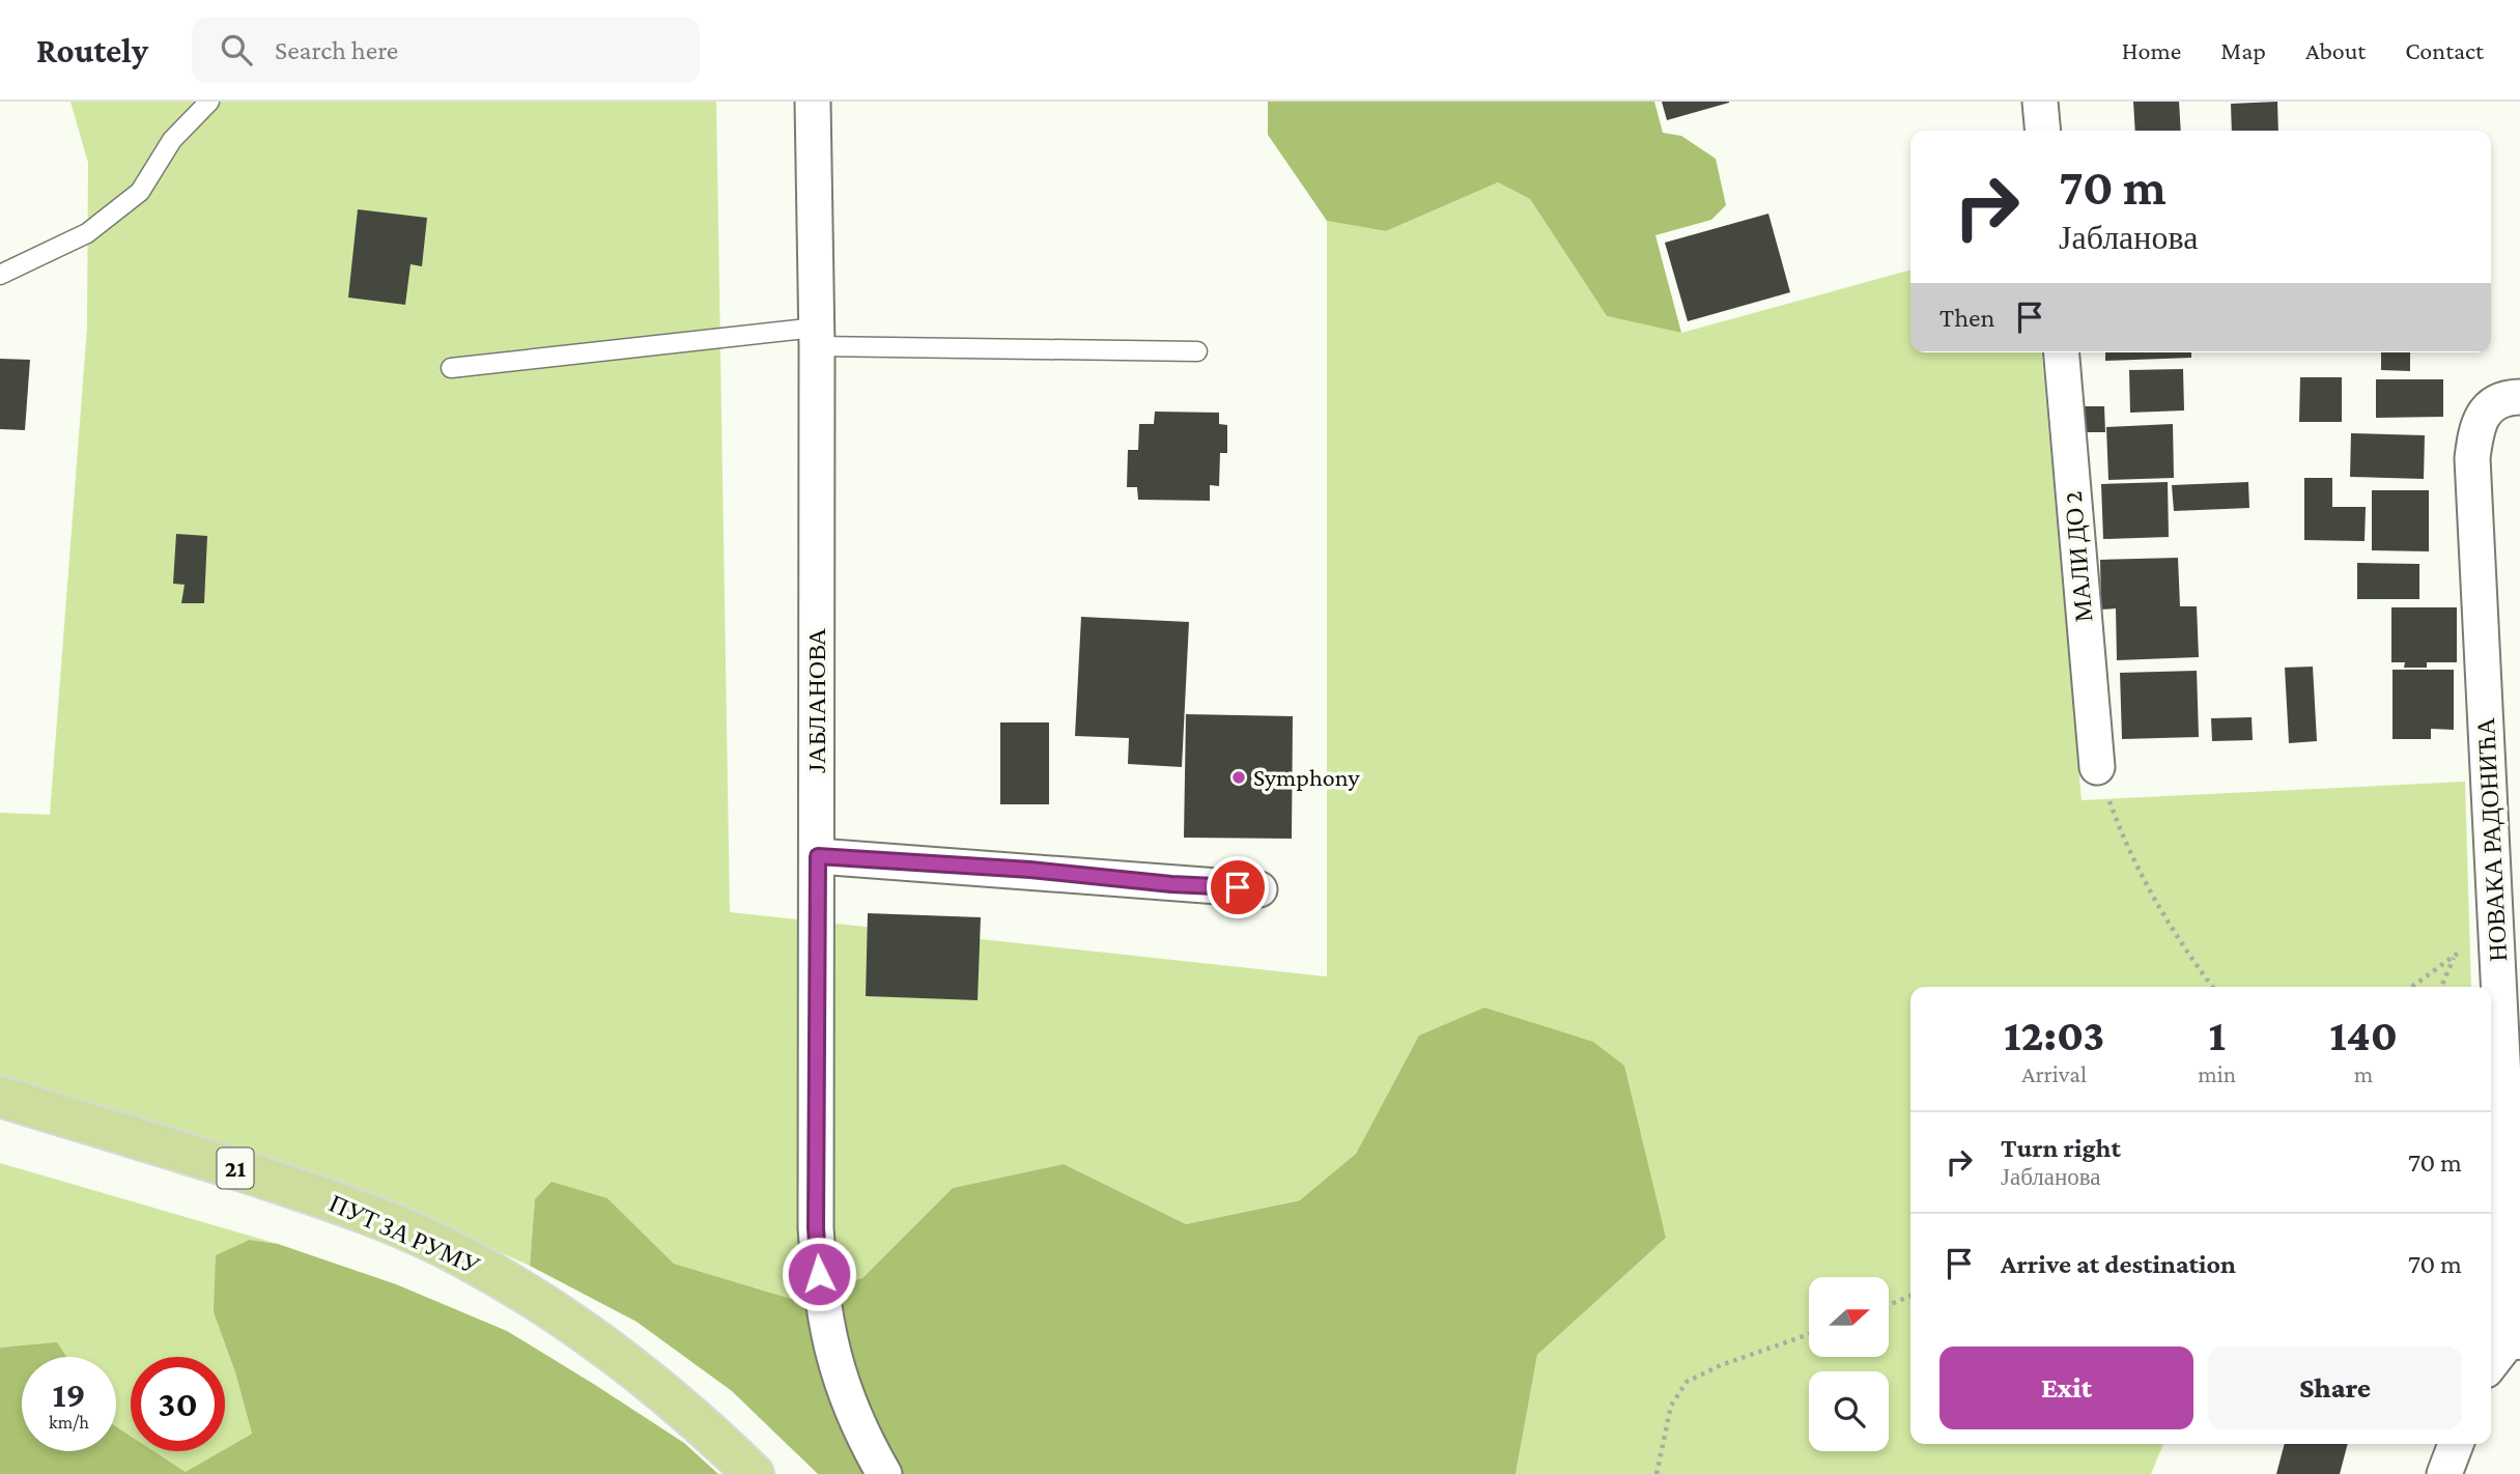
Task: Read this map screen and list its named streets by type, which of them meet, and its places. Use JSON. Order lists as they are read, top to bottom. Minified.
{"streets":{"main road":["21","ПУТ ЗА РУМУ"],"street":["МАЛИ ДО 2","ЈАБЛАНОВА","НОВАКА РАДОНИЋА"]},"places":["Symphony"],"north":"right","page":{"header":"Routely","search":"Search here","nav":["Home","Map","About","Contact"],"turn":["70 m","Јабланова"],"then":"Then","eta":["12:03","Arrival","1","min","140","m"],"list":[{"name":"Turn right","note":"Јабланова","value":"70 m"},{"name":"Arrive at destination","value":"70 m"}],"buttons":["Exit","Share"],"speed":"19 km/h","limit":"30"}}
